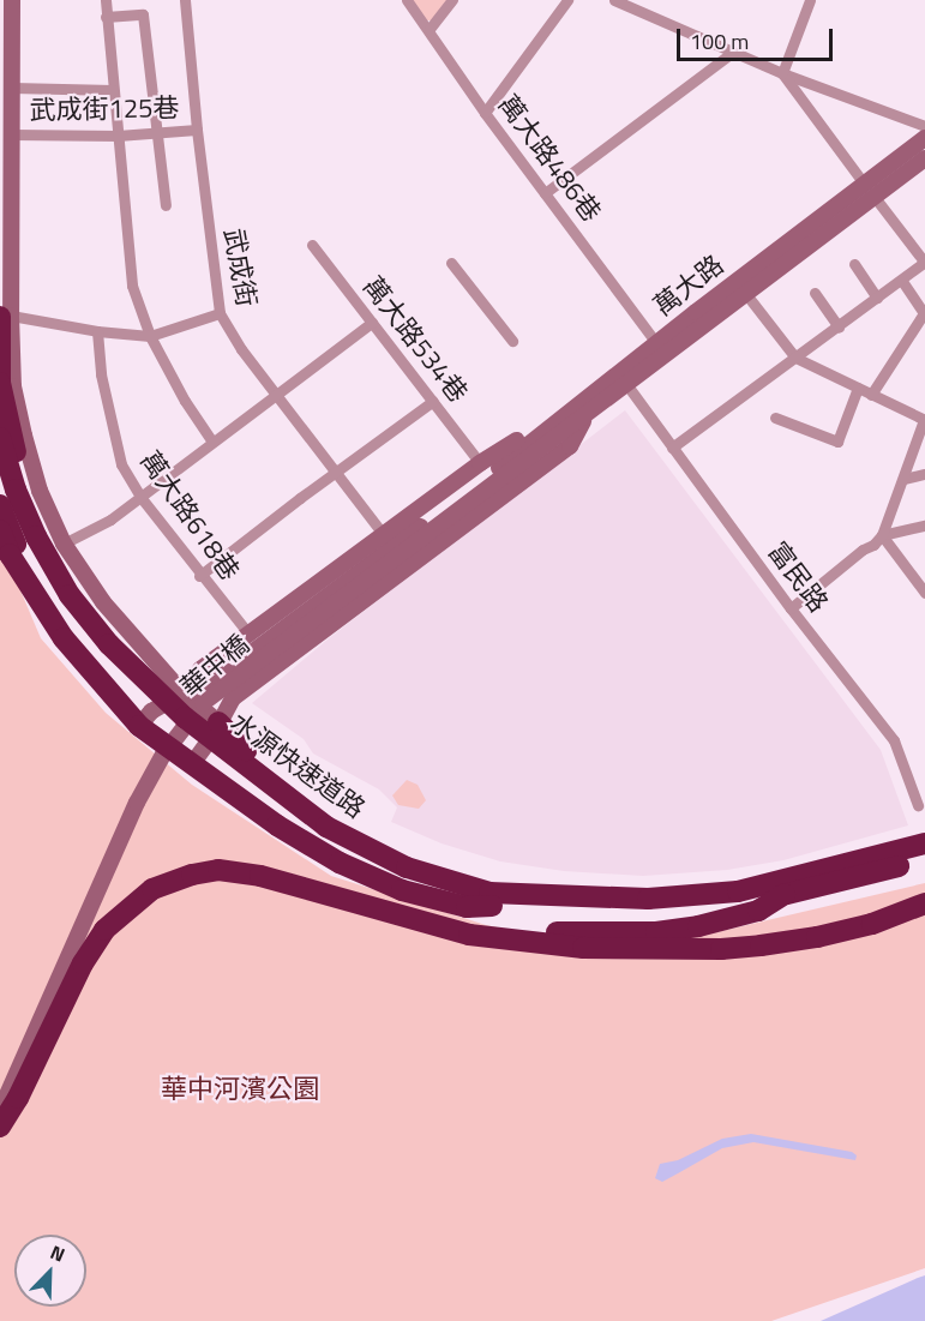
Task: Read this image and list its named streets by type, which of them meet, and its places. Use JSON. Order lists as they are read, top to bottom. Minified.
{"streets":{"highway":["水源快速道路"],"main road":["萬大路","華中橋"],"street":["武成街125巷","萬大路486巷","武成街","萬大路534巷","萬大路618巷","富民路"]},"crossings":[["武成街125巷","武成街"],["萬大路486巷","萬大路"],["萬大路","富民路"],["萬大路","華中橋"],["萬大路534巷","華中橋"]],"parks":["華中河濱公園"],"scale_bar":"100 m","north":"top right"}
